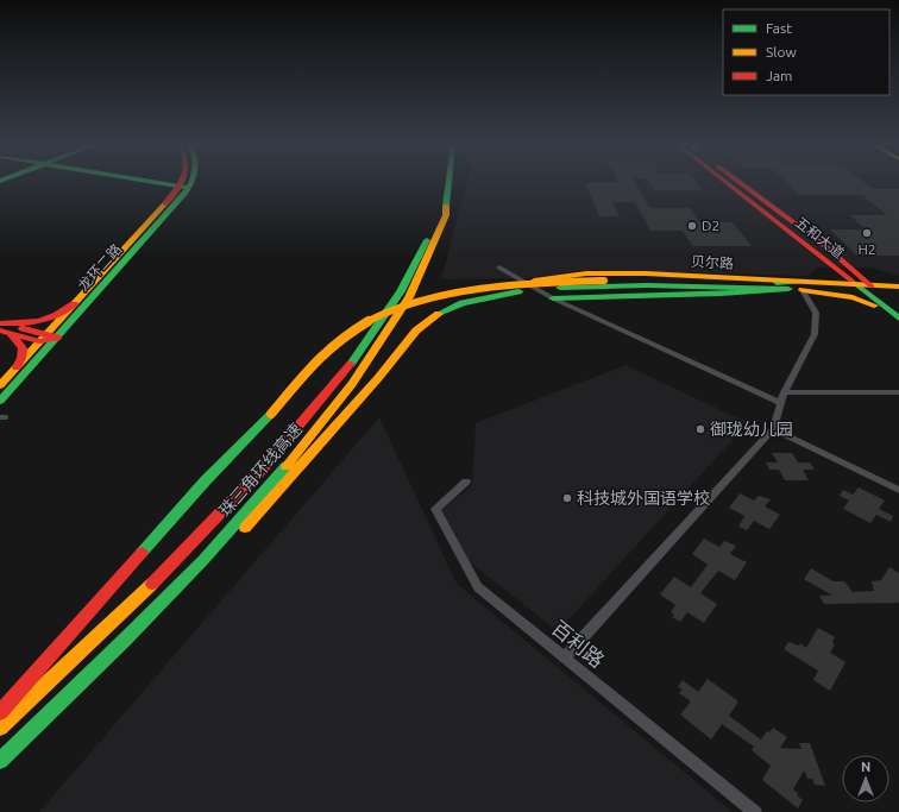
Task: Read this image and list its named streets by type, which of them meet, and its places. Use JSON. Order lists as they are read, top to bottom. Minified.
{"streets":{"main road":["五和大道","贝尔路","龙环二路","珠三角环线高速"],"street":["百利路"]},"crossings":[["五和大道","贝尔路"]],"places":["D2","H2","御珑幼儿园","科技城外国语学校"],"legend":["Fast","Slow","Jam"],"north":"top"}
